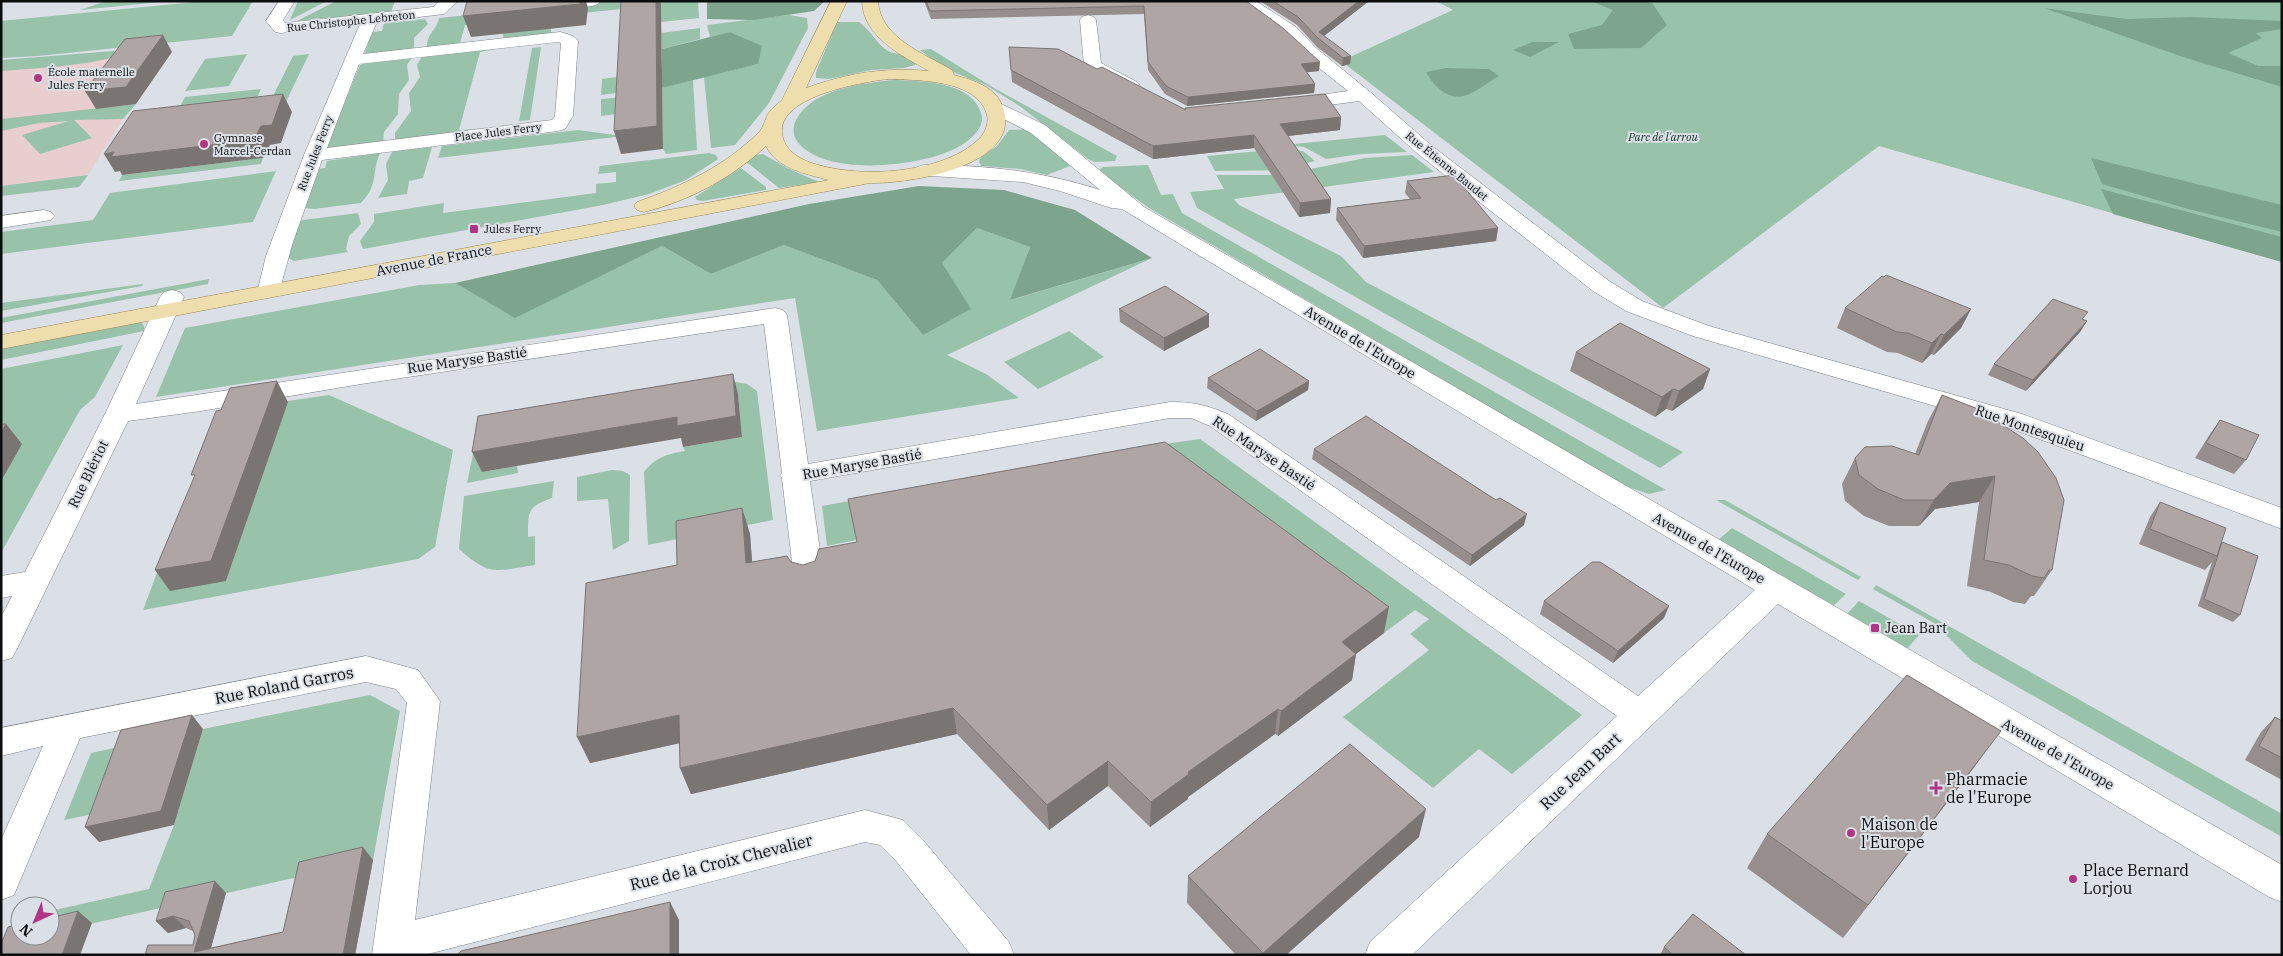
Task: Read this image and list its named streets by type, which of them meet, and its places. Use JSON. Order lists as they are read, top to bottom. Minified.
{"streets":{"main road":["Avenue de France"],"street":["Rue Christophe Lebreton","Place Jules Ferry","Rue Jules Ferry","Rue Étienne Baudet","Avenue de l'Europe","Rue Maryse Bastié","Rue Montesquieu","Rue Blériot","Rue Roland Garros","Rue Jean Bart","Rue de la Croix Chevalier"]},"crossings":[["Rue Christophe Lebreton","Rue Jules Ferry"],["Place Jules Ferry","Rue Jules Ferry"],["Rue Jules Ferry","Avenue de France"],["Rue Étienne Baudet","Rue Montesquieu"],["Avenue de France","Rue Blériot"],["Avenue de l'Europe","Rue Jean Bart"],["Rue Maryse Bastié","Rue Blériot"],["Rue Maryse Bastié","Rue Jean Bart"],["Rue Roland Garros","Rue de la Croix Chevalier"]],"parks":["Parc de l'arrou"],"places":{"other":["École maternelle Jules Ferry","Gymnase Marcel-Cerdan","Maison de l'Europe","Place Bernard Lorjou"],"transit":["Jules Ferry","Jean Bart"],"health":["Pharmacie de l'Europe"]},"north":"bottom left"}
